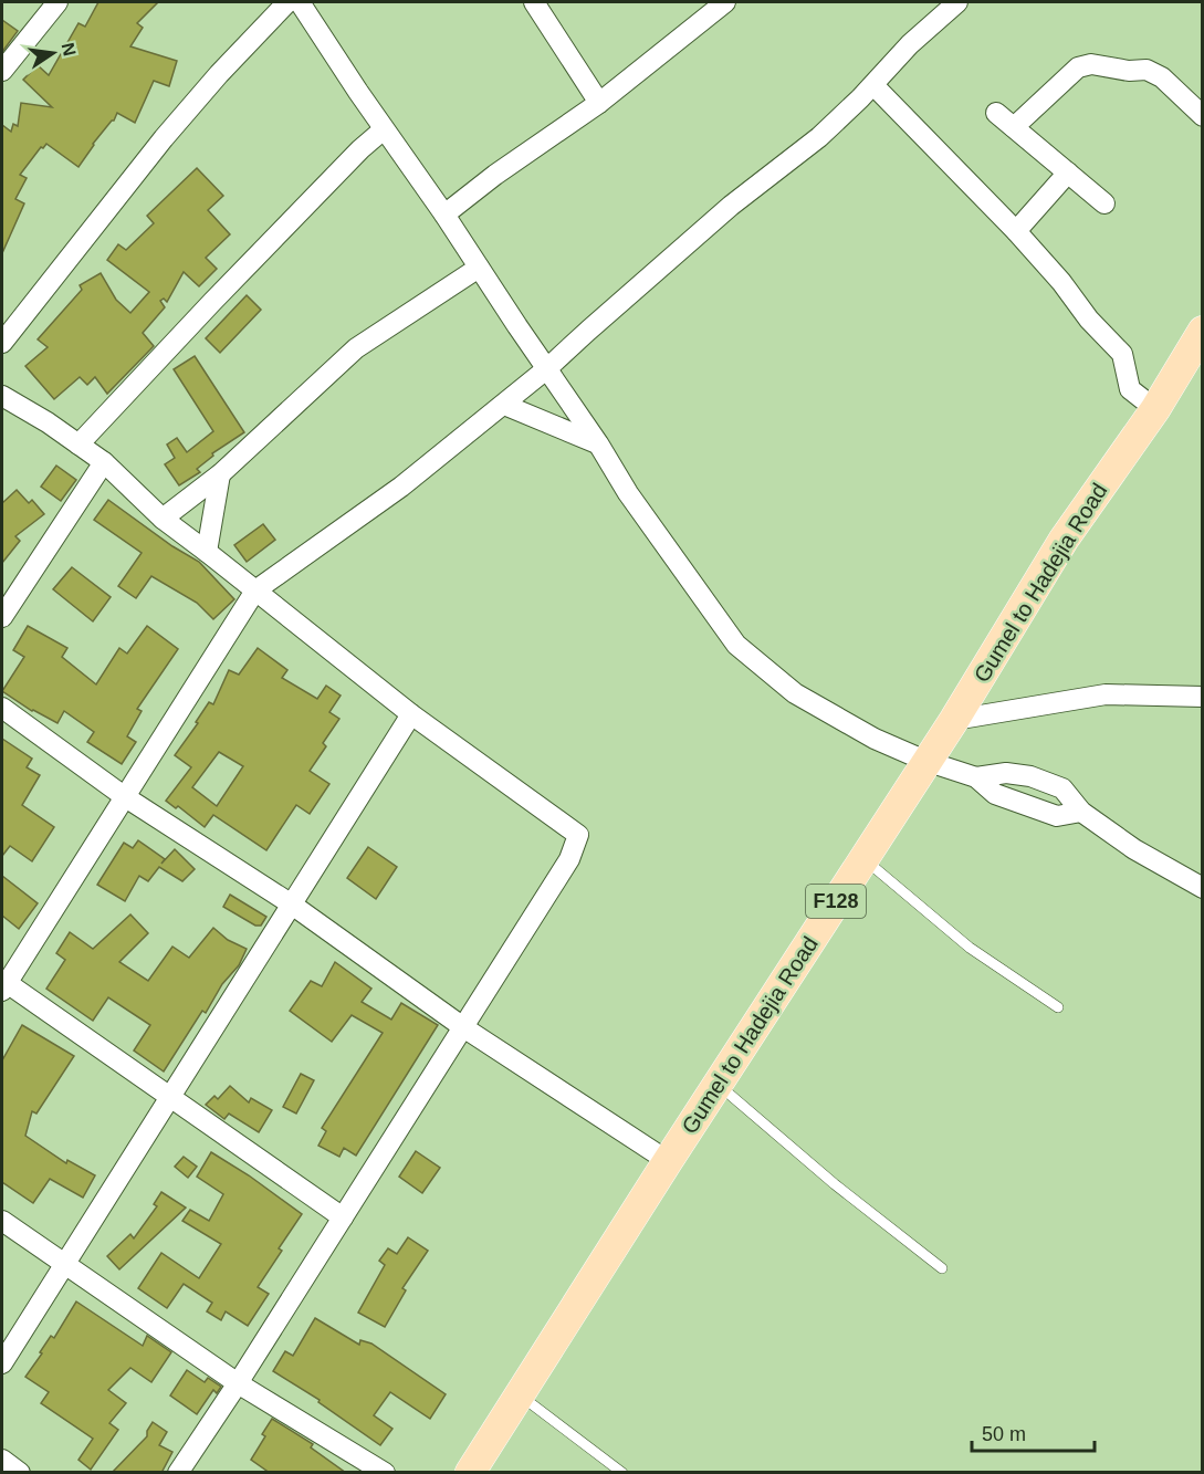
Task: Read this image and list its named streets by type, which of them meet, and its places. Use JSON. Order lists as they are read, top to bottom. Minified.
{"streets":{"main road":["Gumel to Hadejia Road","F128"]},"scale_bar":"50 m","north":"right"}
